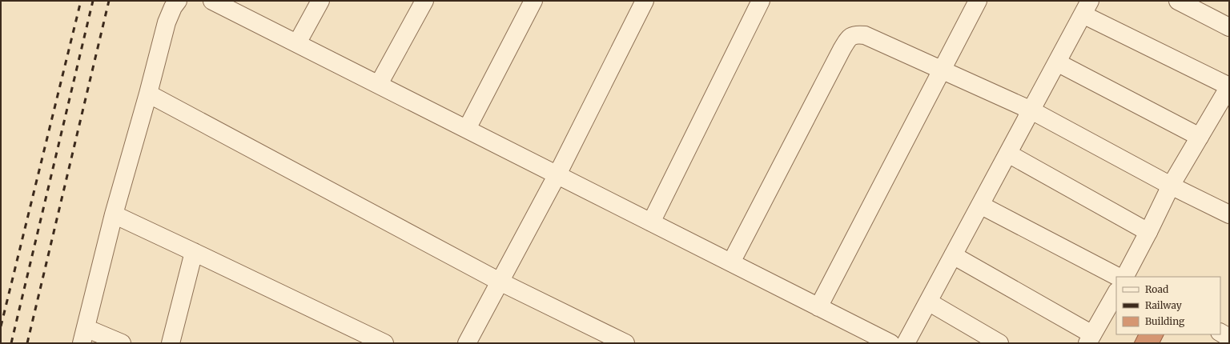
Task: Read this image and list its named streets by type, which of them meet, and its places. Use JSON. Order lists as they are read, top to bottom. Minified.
{"legend":["Road","Railway","Building"]}
